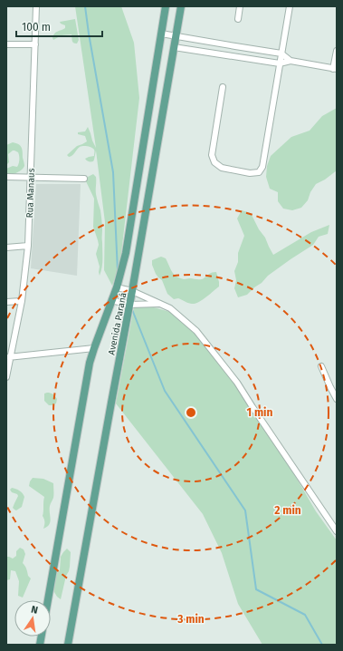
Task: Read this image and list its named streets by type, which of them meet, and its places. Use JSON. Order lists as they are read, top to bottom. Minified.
{"streets":{"main road":["Avenida Paraná"],"street":["Rua Manaus"]},"scale_bar":"100 m","north":"top","rings":["1 min","2 min","3 min"]}
